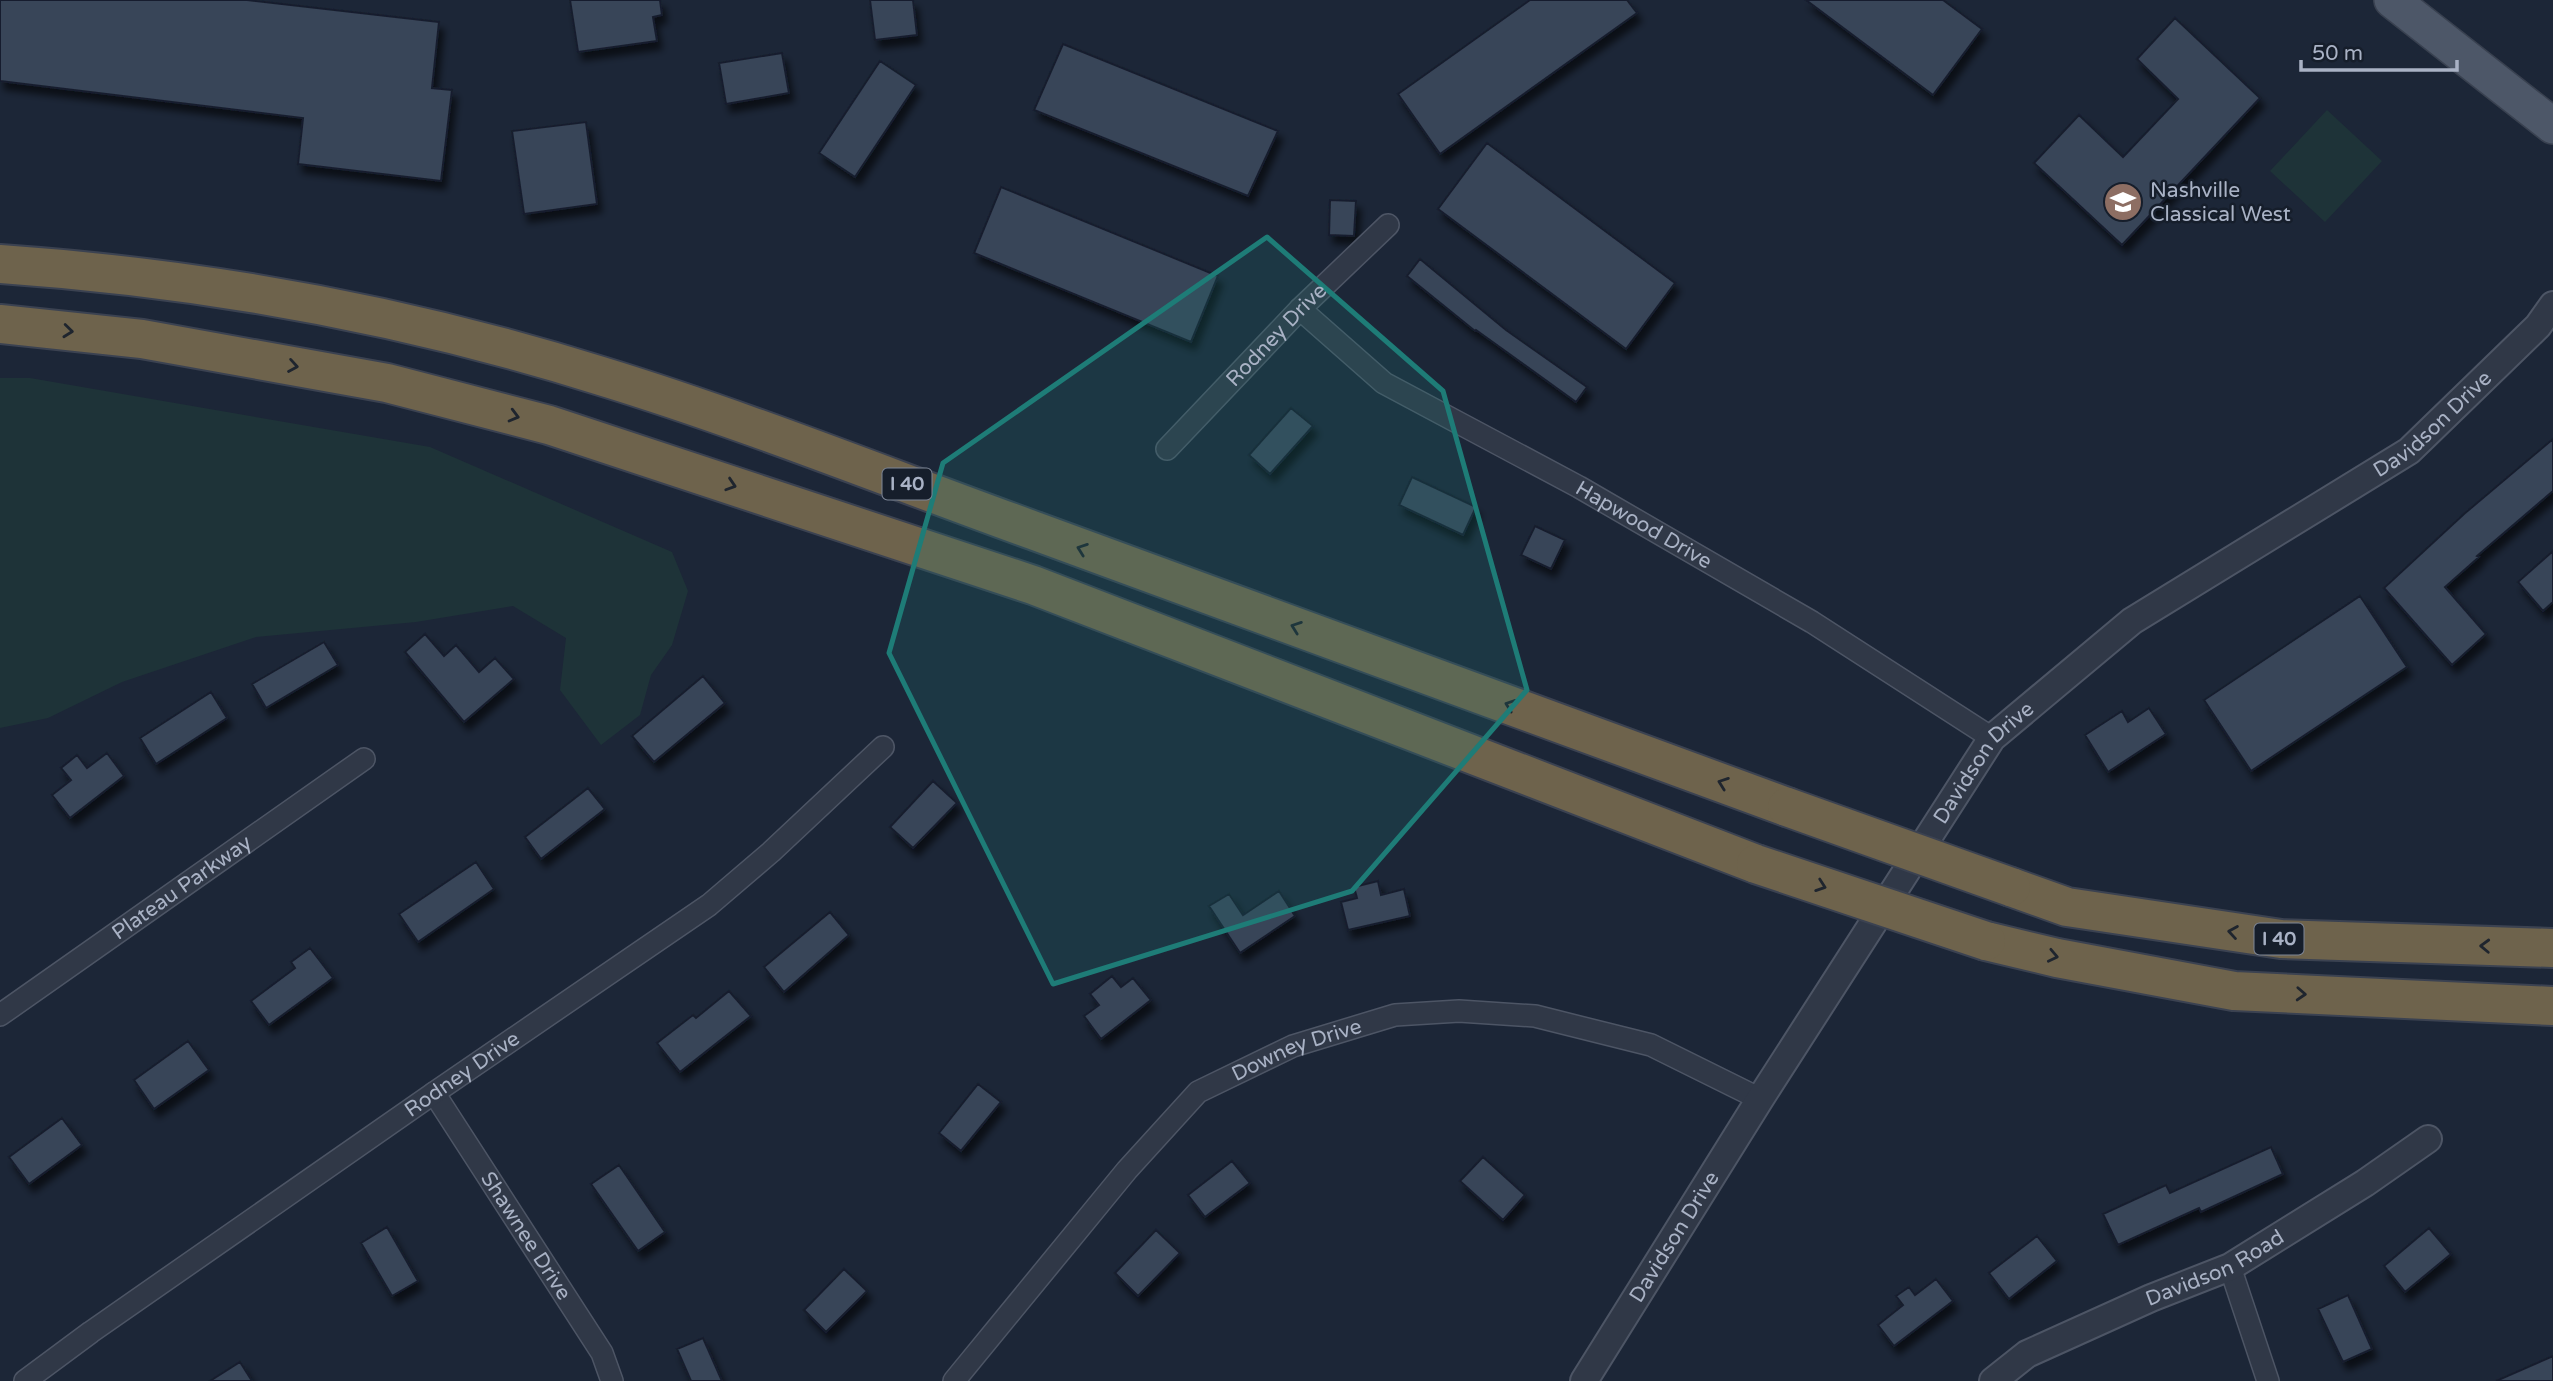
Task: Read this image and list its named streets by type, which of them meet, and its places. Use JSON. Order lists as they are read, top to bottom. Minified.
{"streets":{"highway":["I 40"],"street":["Rodney Drive","Davidson Drive","Hapwood Drive","Plateau Parkway","Downey Drive","Shawnee Drive","Davidson Road"]},"crossings":[["Rodney Drive","Hapwood Drive"],["Rodney Drive","Shawnee Drive"],["Davidson Drive","Hapwood Drive"],["Davidson Drive","Downey Drive"]],"places":{"school or university":["Nashville Classical West"]},"scale_bar":"50 m"}
